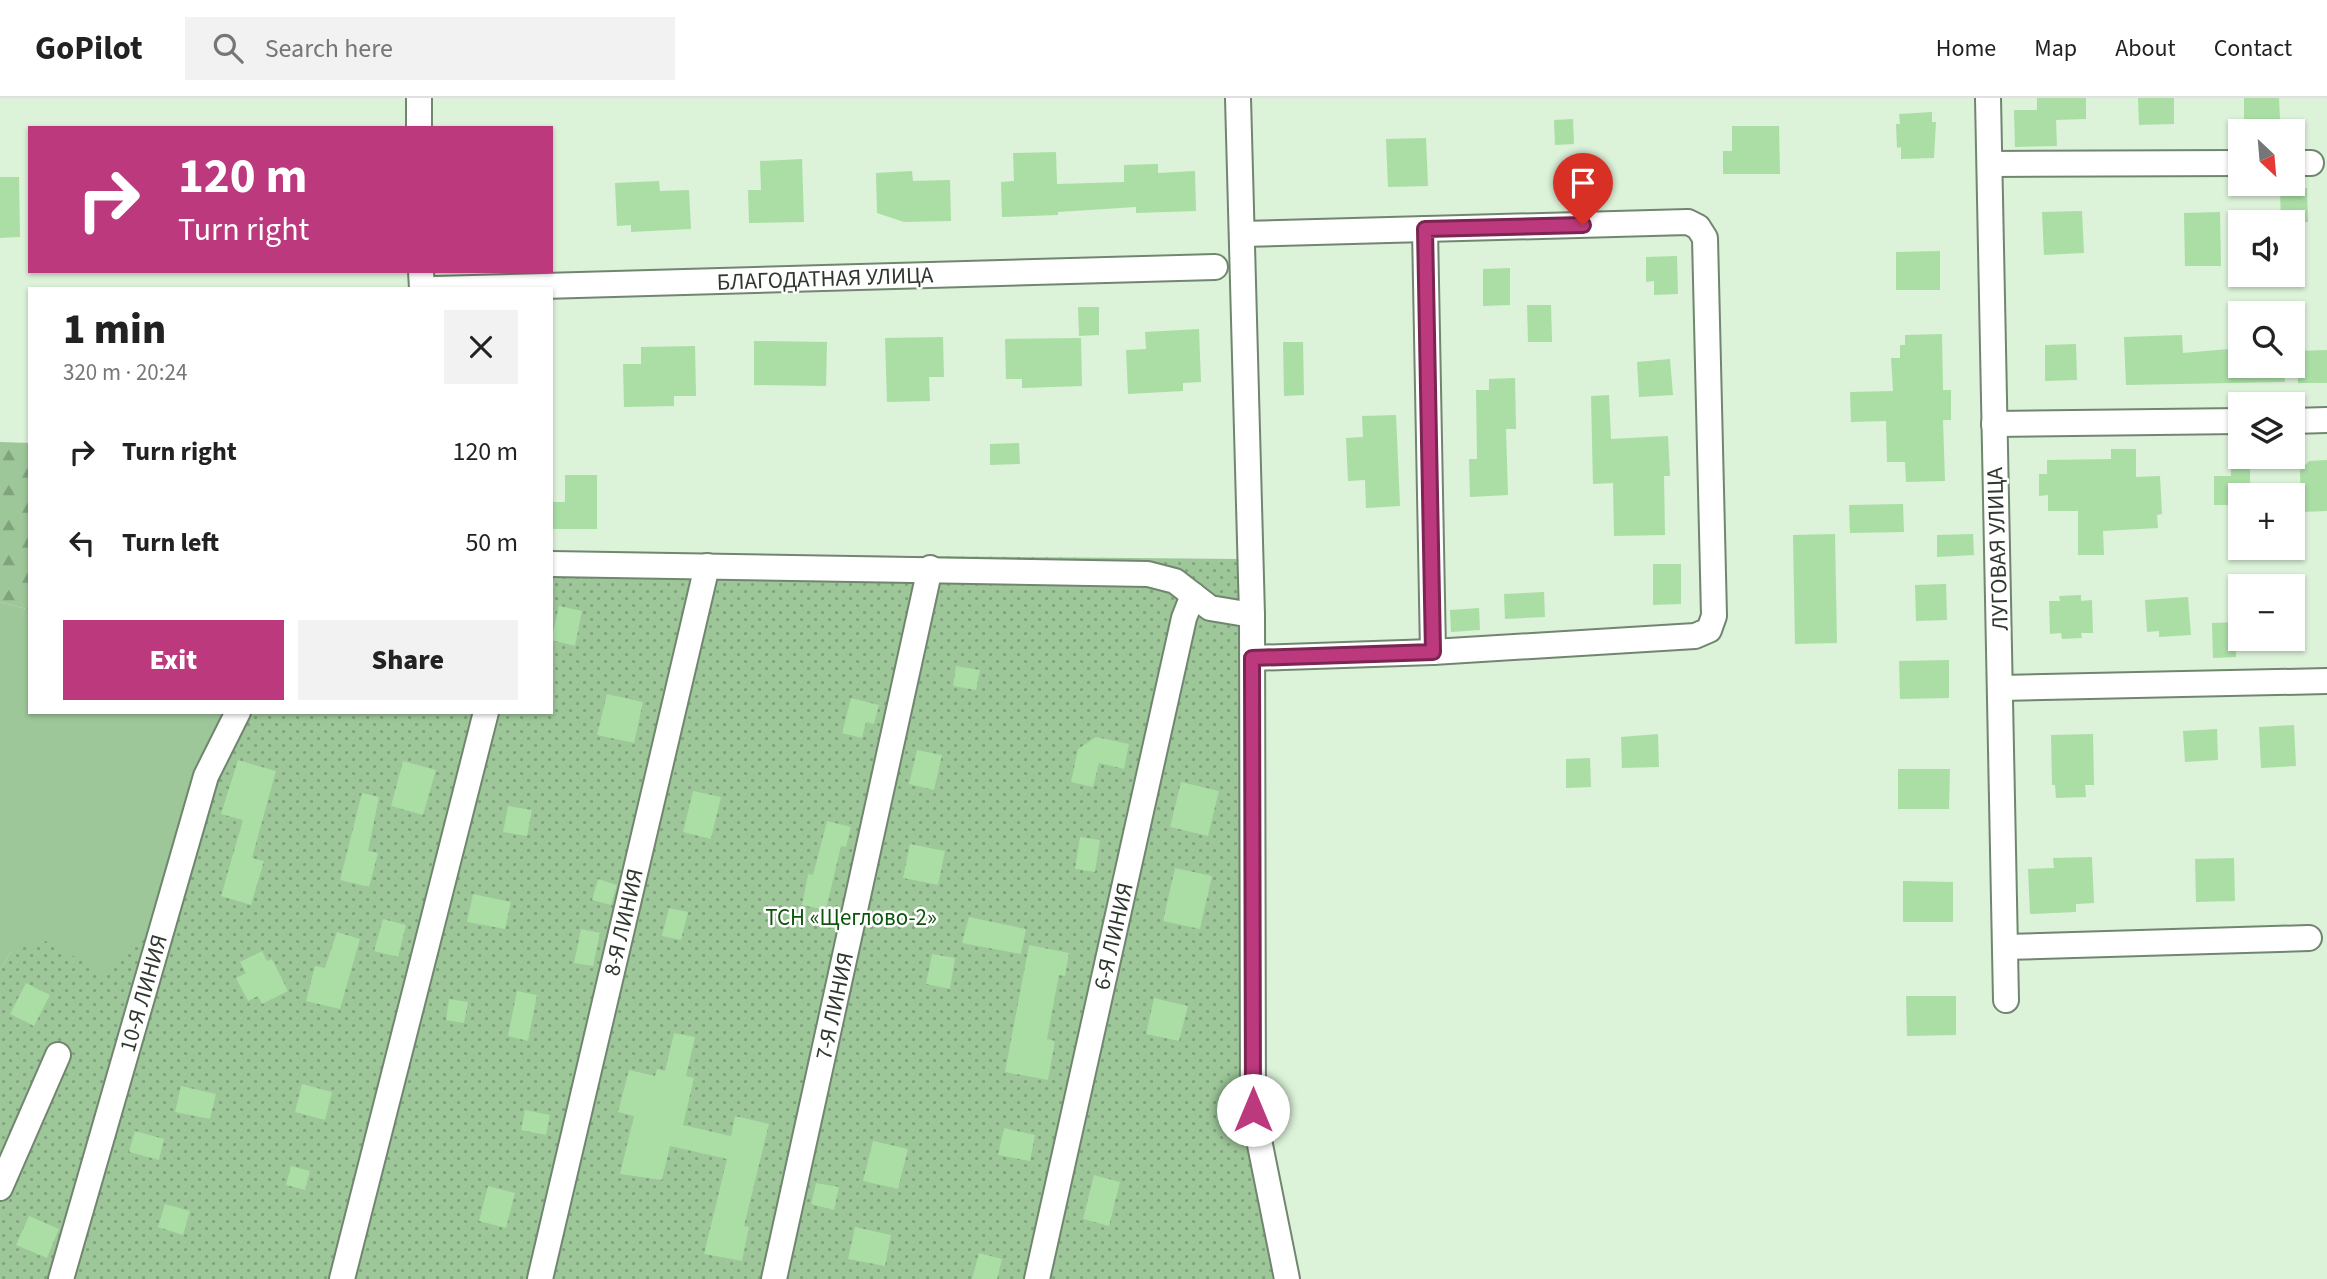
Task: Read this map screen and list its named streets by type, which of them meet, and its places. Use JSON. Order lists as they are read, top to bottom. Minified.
{"streets":{"street":["БЛАГОДАТНАЯ УЛИЦА","ЛУГОВАЯ УЛИЦА","8-Я ЛИНИЯ","6-Я ЛИНИЯ","10-Я ЛИНИЯ","7-Я ЛИНИЯ"]},"parks":["ТСН «Щеглово-2»"],"north":"bottom right","page":{"header":"GoPilot","search":"Search here","nav":["Home","Map","About","Contact"],"map_buttons":["+","−"],"turn":["120 m","Turn right"],"heading":["1 min","320 m · 20:24"],"list":[{"name":"Turn right","value":"120 m"},{"name":"Turn left","value":"50 m"}],"buttons":["Exit","Share"]}}
